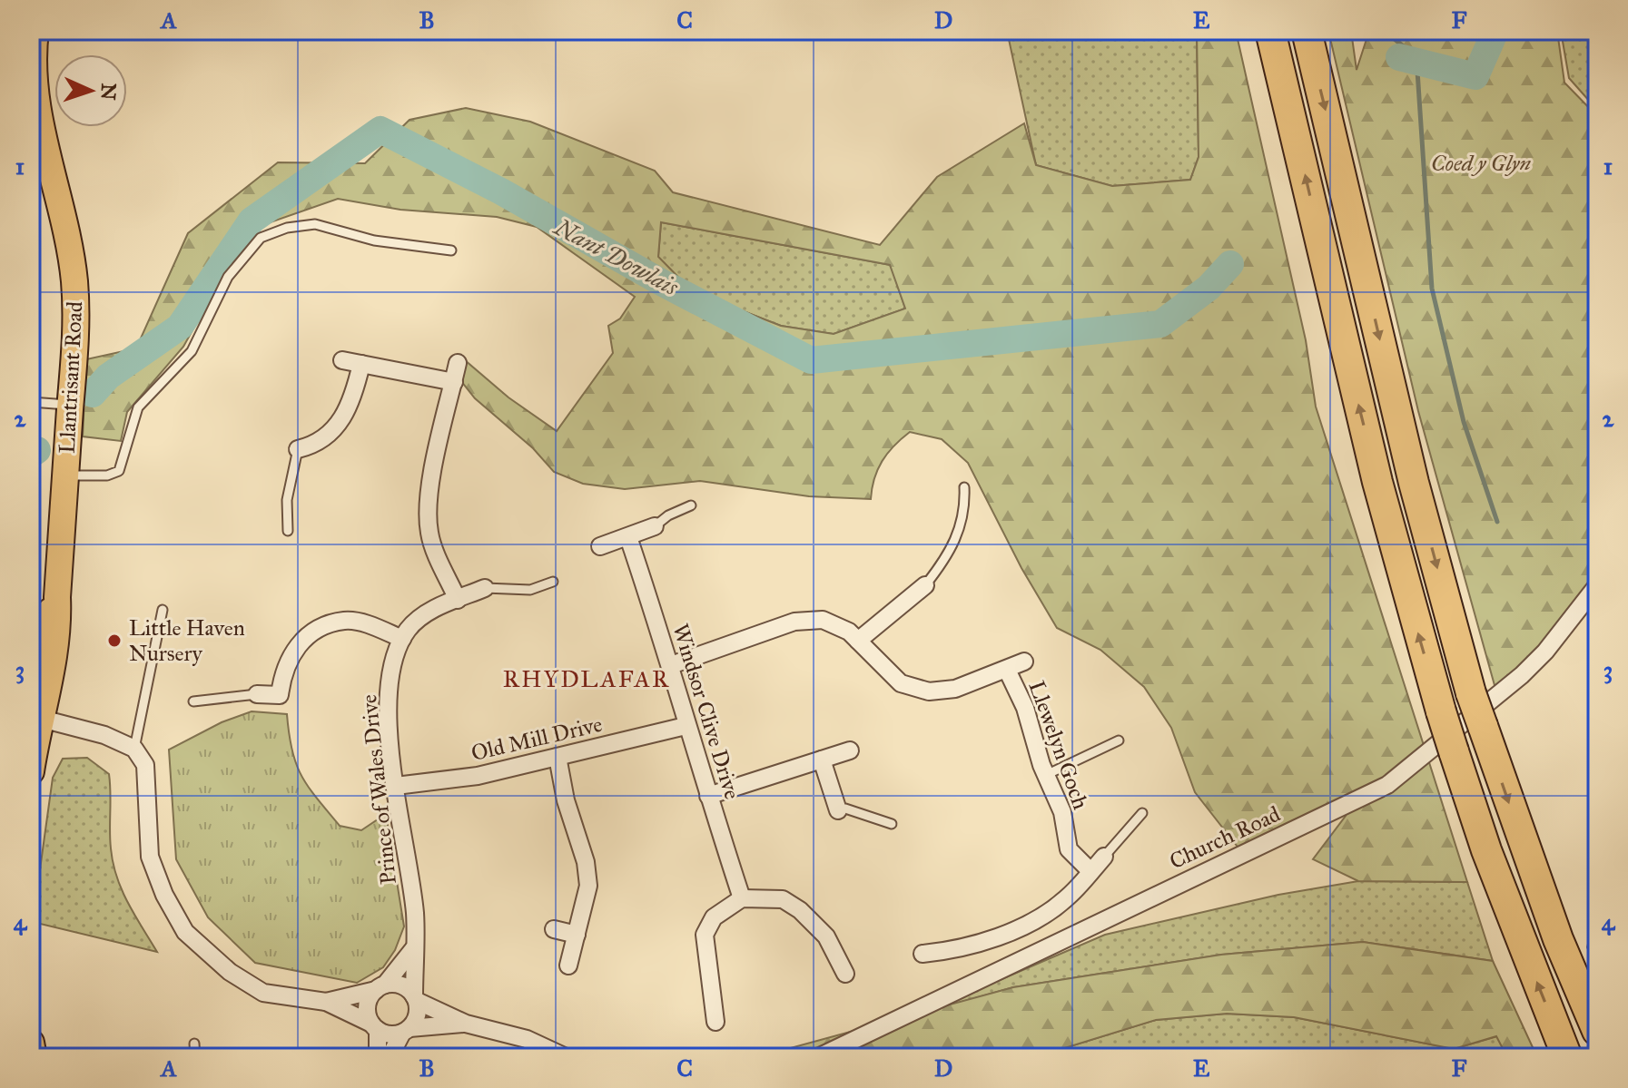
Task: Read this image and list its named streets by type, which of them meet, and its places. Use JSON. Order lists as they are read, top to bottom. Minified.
{"streets":{"main road":["Llantrisant Road"],"street":["Windsor Clive Drive","Old Mill Drive","Llewelyn Goch","Prince of Wales Drive","Church Road"]},"crossings":[["Windsor Clive Drive","Old Mill Drive"],["Windsor Clive Drive","Llewelyn Goch"],["Old Mill Drive","Prince of Wales Drive"]],"districts":["RHYDLAFAR"],"water":["Nant Dowlais"],"parks":["Coed y Glyn"],"places":["Little Haven Nursery"],"north":"right","grid":{"columns":["A","B","C","D","E","F"],"rows":["1","2","3","4"]}}
